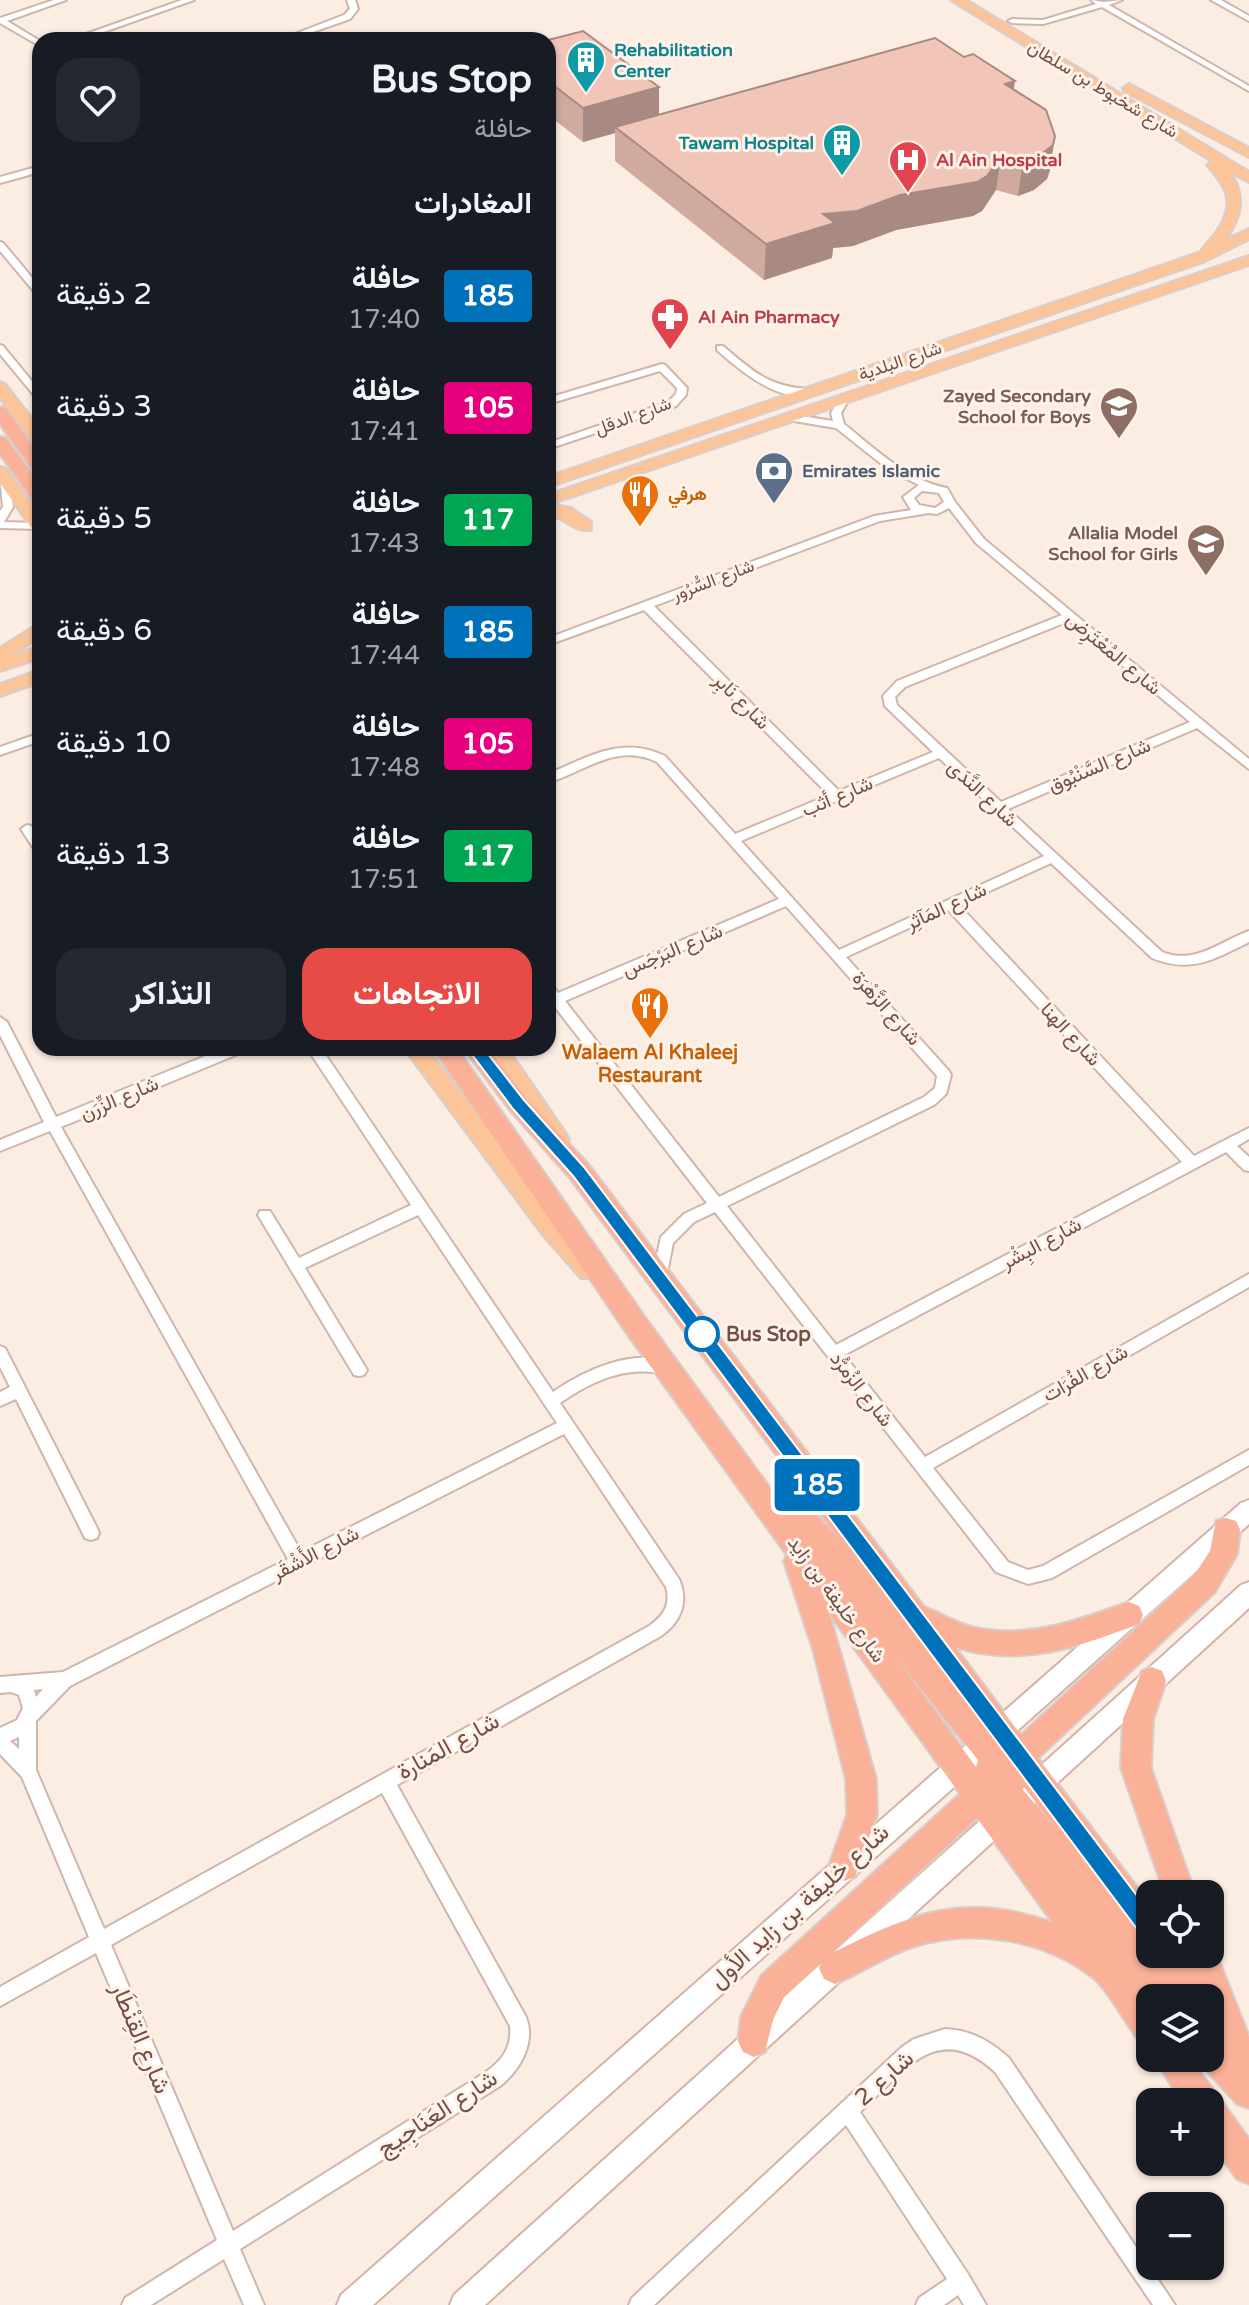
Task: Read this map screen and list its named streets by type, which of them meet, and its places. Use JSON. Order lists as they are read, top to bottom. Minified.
{"streets":{"highway":["شارع خليفة بن زايد"],"main road":["شارع شخبوط بن سلطان","شارع البلدية","شارع خليفة بن زايد الأول"],"street":["شارع الدقل","شارع السُّرُور","شارع المُعْتَرِض","شارع نَابِر","شارع السَّنْبُوق","شارع النَّدَى","شارع أثب","شارع المَآثِر","شارع البَرْجَس","شارع الزَّهْرَة","شارع الهنا","شارع الزِّرَن","شارع البِشْر","شارع الفُرَات","شارع الزُمرُّد","شارع الأَشْقَر","شارع المَنارة","شارع القِنْطَار","شارع 2","شارع العَنَاجِيج"]},"crossings":[["شارع السُّرُور","شارع المُعْتَرِض"],["شارع السُّرُور","شارع نَابِر"],["شارع المُعْتَرِض","شارع السَّنْبُوق"],["شارع المُعْتَرِض","شارع النَّدَى"],["شارع نَابِر","شارع أثب"],["شارع السَّنْبُوق","شارع النَّدَى"],["شارع النَّدَى","شارع أثب"],["شارع النَّدَى","شارع المَآثِر"],["شارع أثب","شارع الزَّهْرَة"],["شارع المَآثِر","شارع الزَّهْرَة"],["شارع المَآثِر","شارع الهنا"],["شارع البَرْجَس","شارع الزَّهْرَة"],["شارع الزَّهْرَة","شارع الزُمرُّد"],["شارع الزَّهْرَة","شارع خليفة بن زايد"],["شارع الهنا","شارع البِشْر"],["شارع البِشْر","شارع الزُمرُّد"],["شارع الفُرَات","شارع الزُمرُّد"],["شارع الأَشْقَر","شارع المَنارة"],["شارع الأَشْقَر","شارع القِنْطَار"],["شارع خليفة بن زايد","شارع خليفة بن زايد الأول"],["شارع المَنارة","شارع القِنْطَار"],["شارع المَنارة","شارع العَنَاجِيج"],["شارع القِنْطَار","شارع العَنَاجِيج"]],"places":{"building":["Rehabilitation Center","Tawam Hospital"],"hospital":["Al Ain Hospital"],"pharmacy":["Al Ain Pharmacy"],"school or university":["Zayed Secondary School for Boys","Allalia Model School for Girls"],"bank":["Emirates Islamic"],"restaurant":["هرفي","Walaem Al Khaleej Restaurant"],"other":["Bus Stop"]},"lines":["bus line 185"],"page":{"on_map":"185","heading":[["Bus Stop","حافلة"],"المغادرات"],"list":[{"mark":"185","name":"حافلة","note":"17:40","value":"2 دقيقة"},{"mark":"105","name":"حافلة","note":"17:41","value":"3 دقيقة"},{"mark":"117","name":"حافلة","note":"17:43","value":"5 دقيقة"},{"mark":"185","name":"حافلة","note":"17:44","value":"6 دقيقة"},{"mark":"105","name":"حافلة","note":"17:48","value":"10 دقيقة"},{"mark":"117","name":"حافلة","note":"17:51","value":"13 دقيقة"}],"buttons":["الاتجاهات","التذاكر"],"map_buttons":["+","−"]}}
